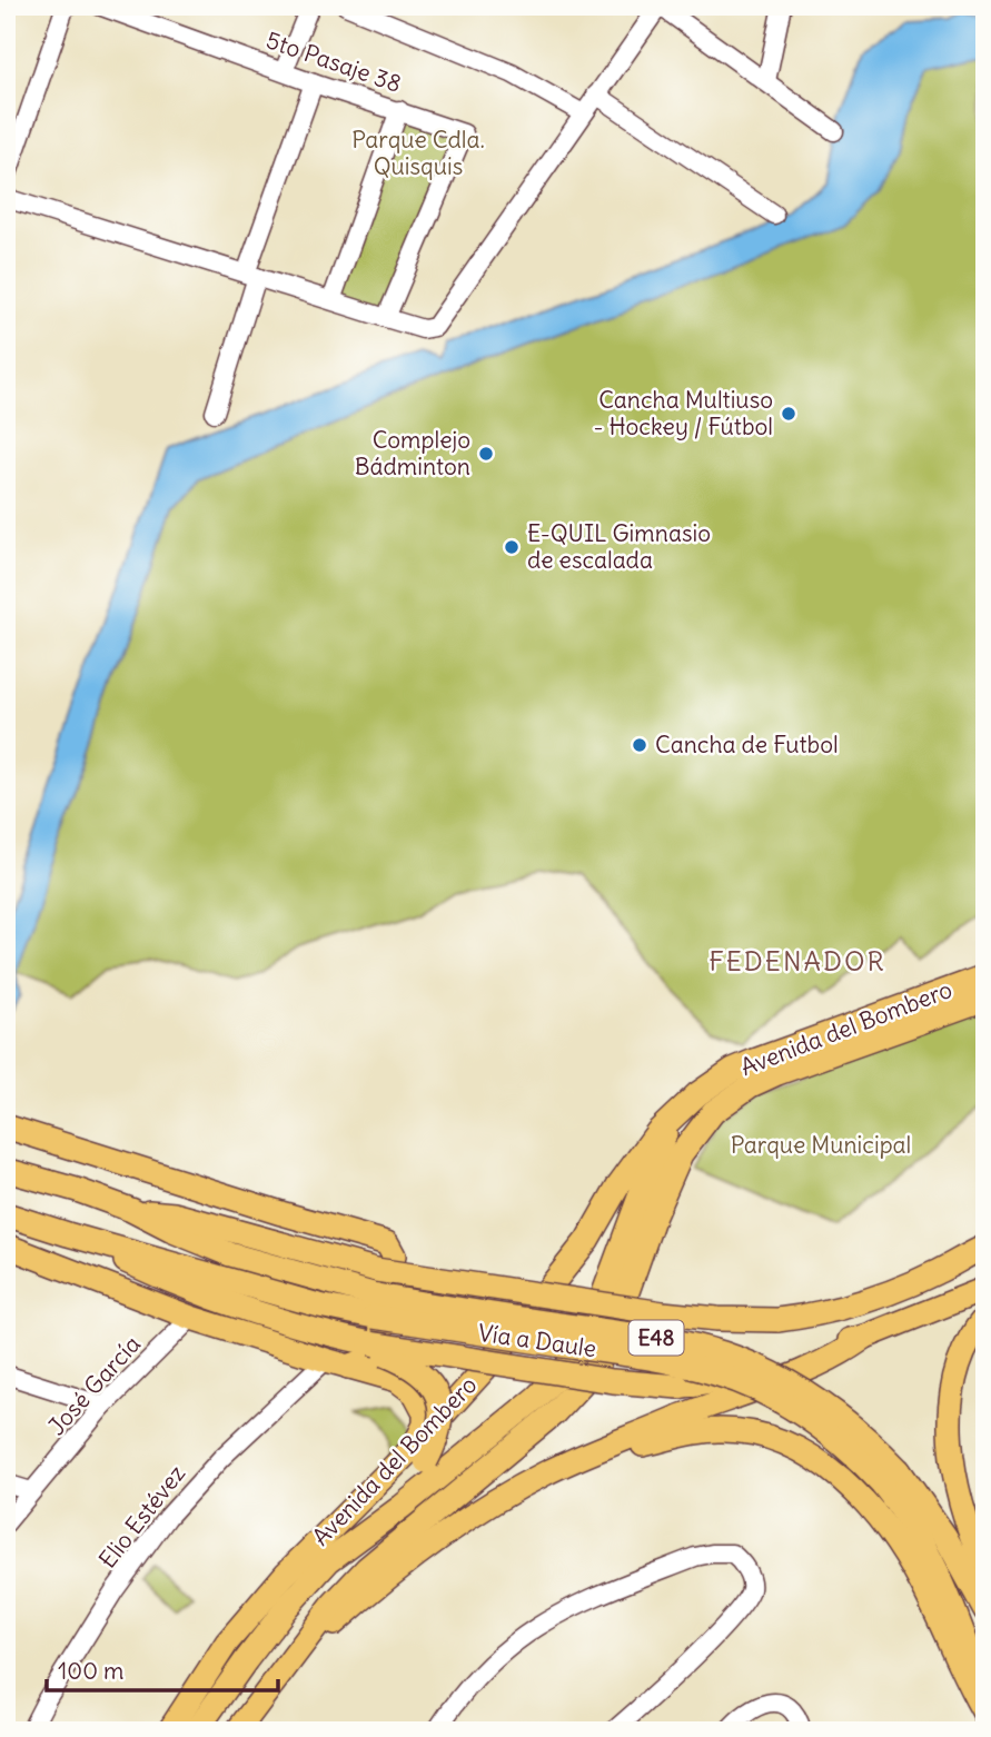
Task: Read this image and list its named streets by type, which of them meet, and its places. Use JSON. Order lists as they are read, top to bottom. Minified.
{"streets":{"main road":["Avenida del Bombero","E48","Vía a Daule"],"street":["5to Pasaje 38","José García","Elio Estévez"]},"districts":["FEDENADOR"],"parks":["Parque Cdla. Quisquis","Parque Municipal"],"places":["Cancha Multiuso - Hockey / Fútbol","Complejo Bádminton","E-QUIL Gimnasio de escalada","Cancha de Futbol"],"scale_bar":"100 m"}
